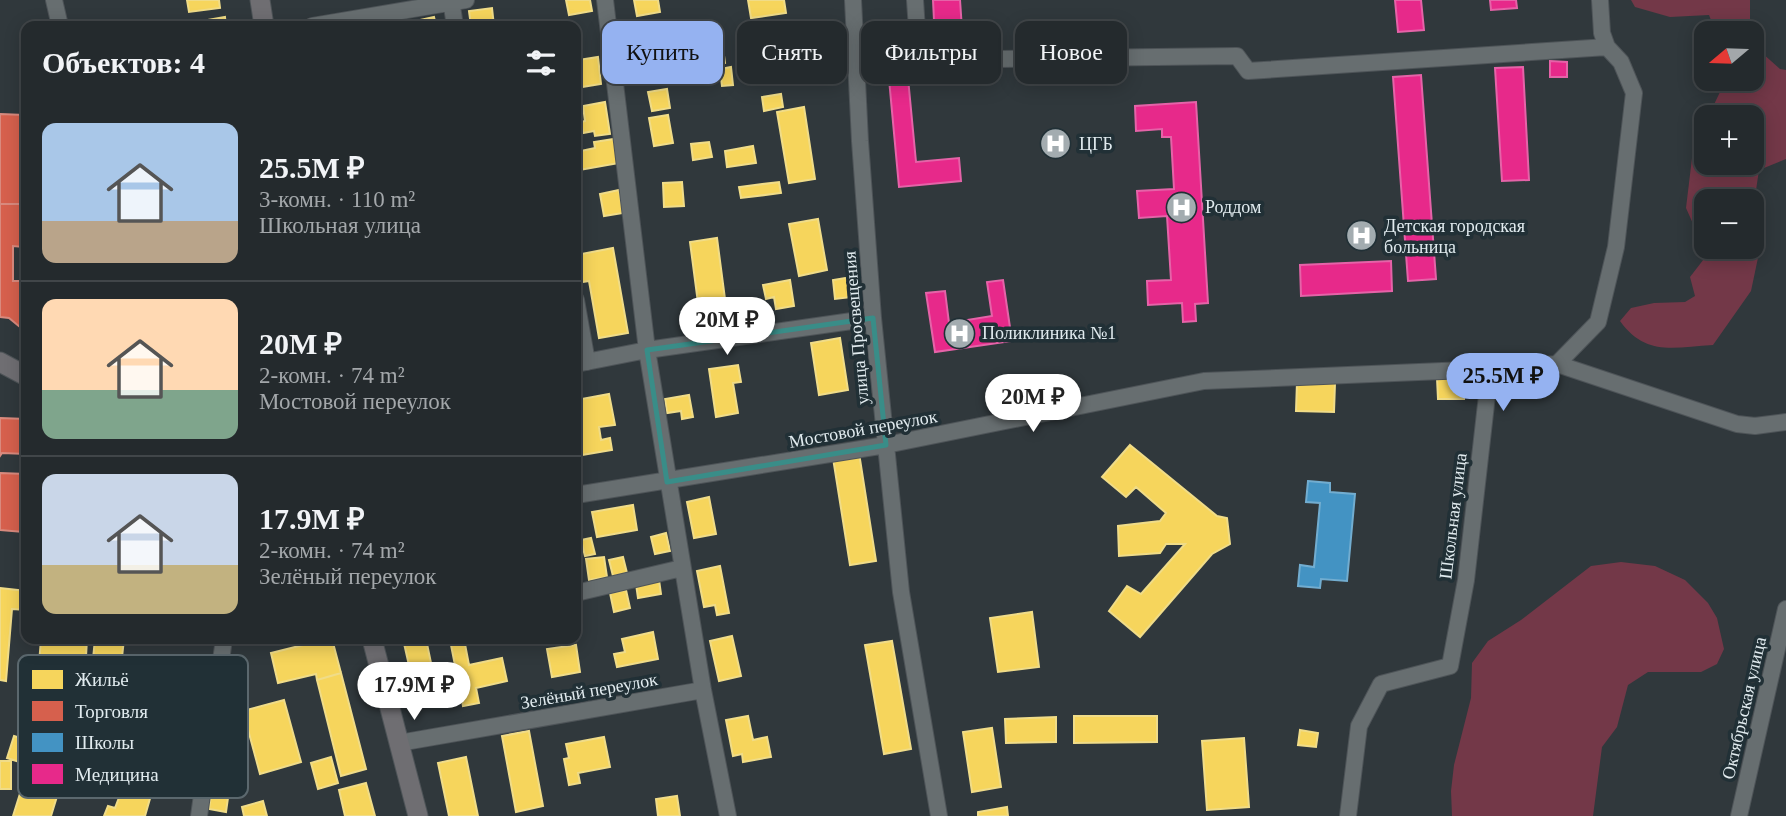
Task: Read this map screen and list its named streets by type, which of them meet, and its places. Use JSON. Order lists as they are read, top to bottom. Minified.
{"streets":{"street":["улица Просвещения","Мостовой переулок","Школьная улица","Зелёный переулок","Октябрьская улица"]},"crossings":[["улица Просвещения","Мостовой переулок"],["Мостовой переулок","Школьная улица"]],"places":{"hospital":["ЦГБ","Роддом","Детская городская больница","Поликлиника №1"]},"legend":["Жильё","Торговля","Школы","Медицина"],"north":"left","page":{"map_buttons":["+","−"],"chip":["Купить","Снять","Фильтры","Новое"],"heading":"Объектов: 4","list":[{"name":"25.5M ₽","note":"3-комн. · 110 m² · Школьная улица"},{"name":"20M ₽","note":"2-комн. · 74 m² · Мостовой переулок"},{"name":"17.9M ₽","note":"2-комн. · 74 m² · Зелёный переулок"}],"price":["20M ₽","25.5M ₽","20M ₽","17.9M ₽"]}}
